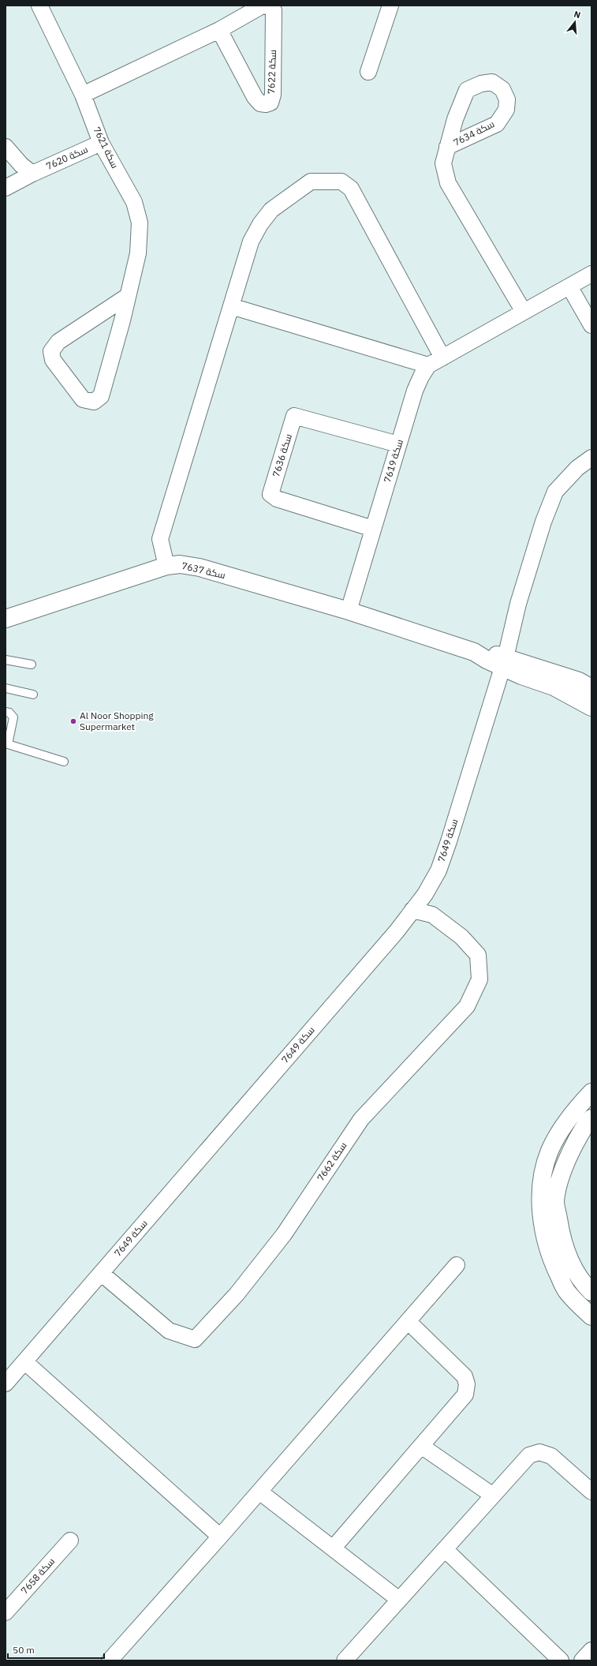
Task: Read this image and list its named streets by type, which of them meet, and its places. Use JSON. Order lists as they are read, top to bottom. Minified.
{"streets":{"street":["سكة 7622","سكة 7634","سكة 7621","سكة 7620","سكة 7636","سكة 7619","سكة 7637","سكة 7649","سكة 7662","سكة 7658"]},"crossings":[["سكة 7622","سكة 7621"],["سكة 7634","سكة 7619"],["سكة 7621","سكة 7620"],["سكة 7636","سكة 7619"],["سكة 7619","سكة 7637"],["سكة 7649","سكة 7662"]],"places":["Al Noor Shopping Supermarket"],"scale_bar":"50 m","north":"top"}
